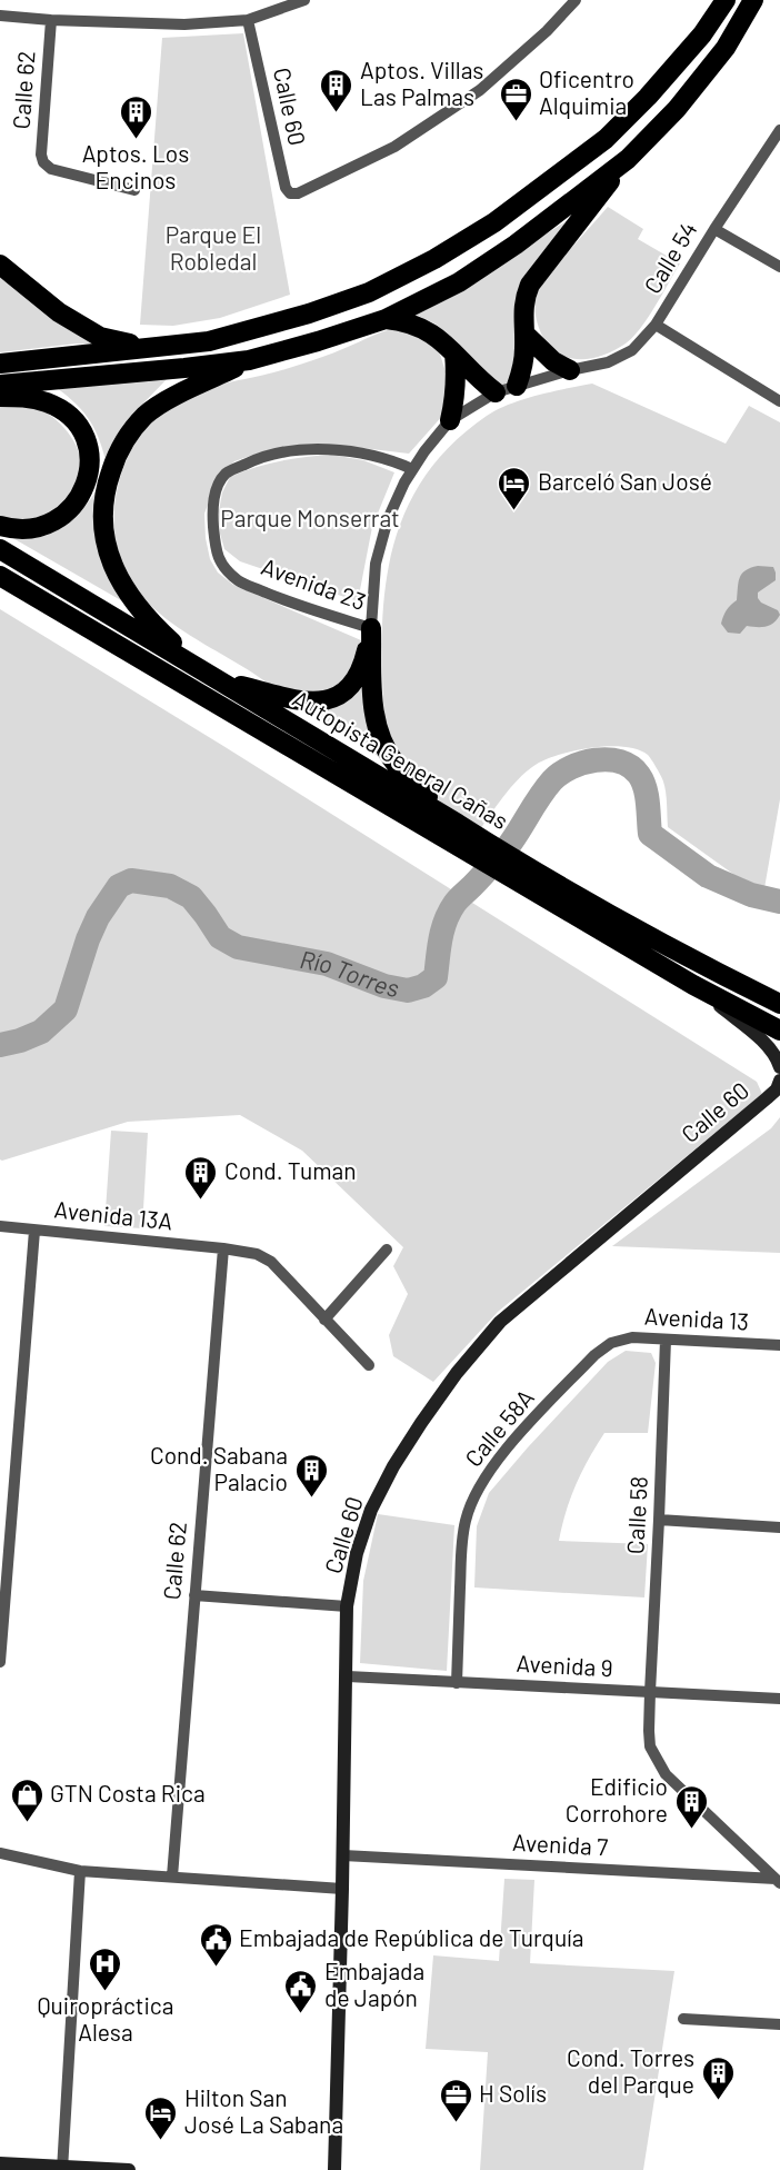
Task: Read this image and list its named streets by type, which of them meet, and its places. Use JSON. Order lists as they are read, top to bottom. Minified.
{"streets":{"highway":["Autopista General Cañas"],"street":["Calle 62","Calle 60","Calle 54","Avenida 23","Avenida 13A","Avenida 13","Calle 58A","Calle 58","Avenida 9","Avenida 7"]},"crossings":[["Calle 62","Avenida 13A"],["Calle 60","Avenida 9"],["Calle 60","Avenida 7"],["Calle 54","Avenida 23"],["Avenida 13","Calle 58A"],["Avenida 13","Calle 58"],["Calle 58A","Avenida 9"],["Calle 58","Avenida 9"],["Calle 58","Avenida 7"]],"water":["Río Torres"],"parks":["Parque El Robledal","Parque Monserrat"],"places":{"building":["Aptos. Villas Las Palmas","Aptos. Los Encinos","Cond. Tuman","Cond. Sabana Palacio","Edificio Corrohore","Cond. Torres del Parque"],"office":["Oficentro Alquimia","H Solís"],"hotel":["Barceló San José","Hilton San José La Sabana"],"shop":["GTN Costa Rica"],"public building":["Embajada de República de Turquía","Embajada de Japón"],"hospital":["Quiropráctica Alesa"]}}
